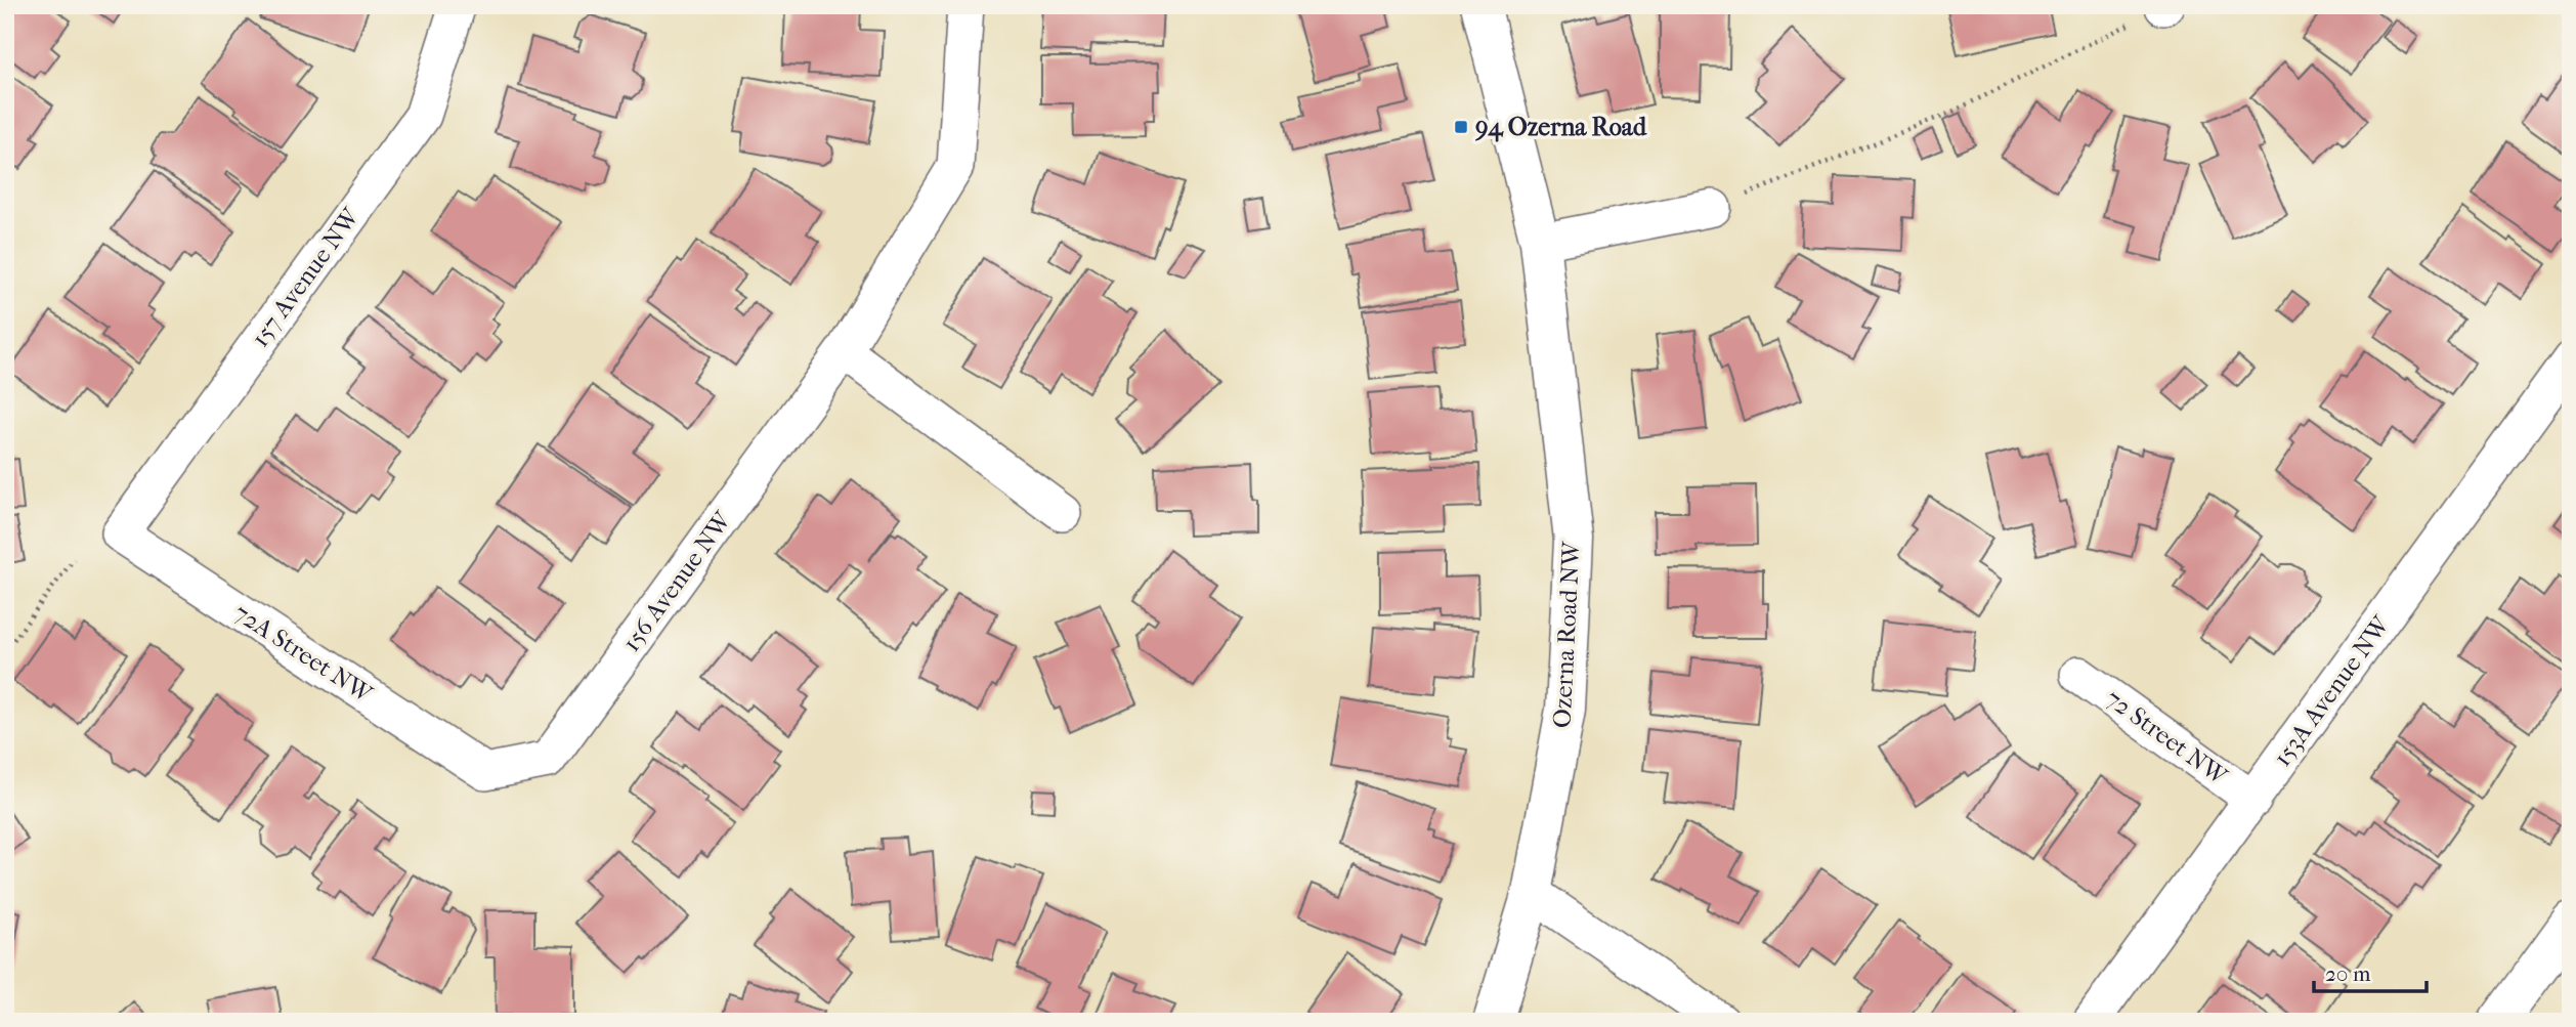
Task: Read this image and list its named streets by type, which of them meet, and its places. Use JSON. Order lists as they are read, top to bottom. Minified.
{"streets":{"street":["157 Avenue NW","156 Avenue NW","Ozerna Road NW","72A Street NW","153A Avenue NW","72 Street NW"]},"crossings":[["157 Avenue NW","72A Street NW"],["156 Avenue NW","72A Street NW"],["153A Avenue NW","72 Street NW"]],"places":{"transit":["94 Ozerna Road"]},"scale_bar":"20 m"}
